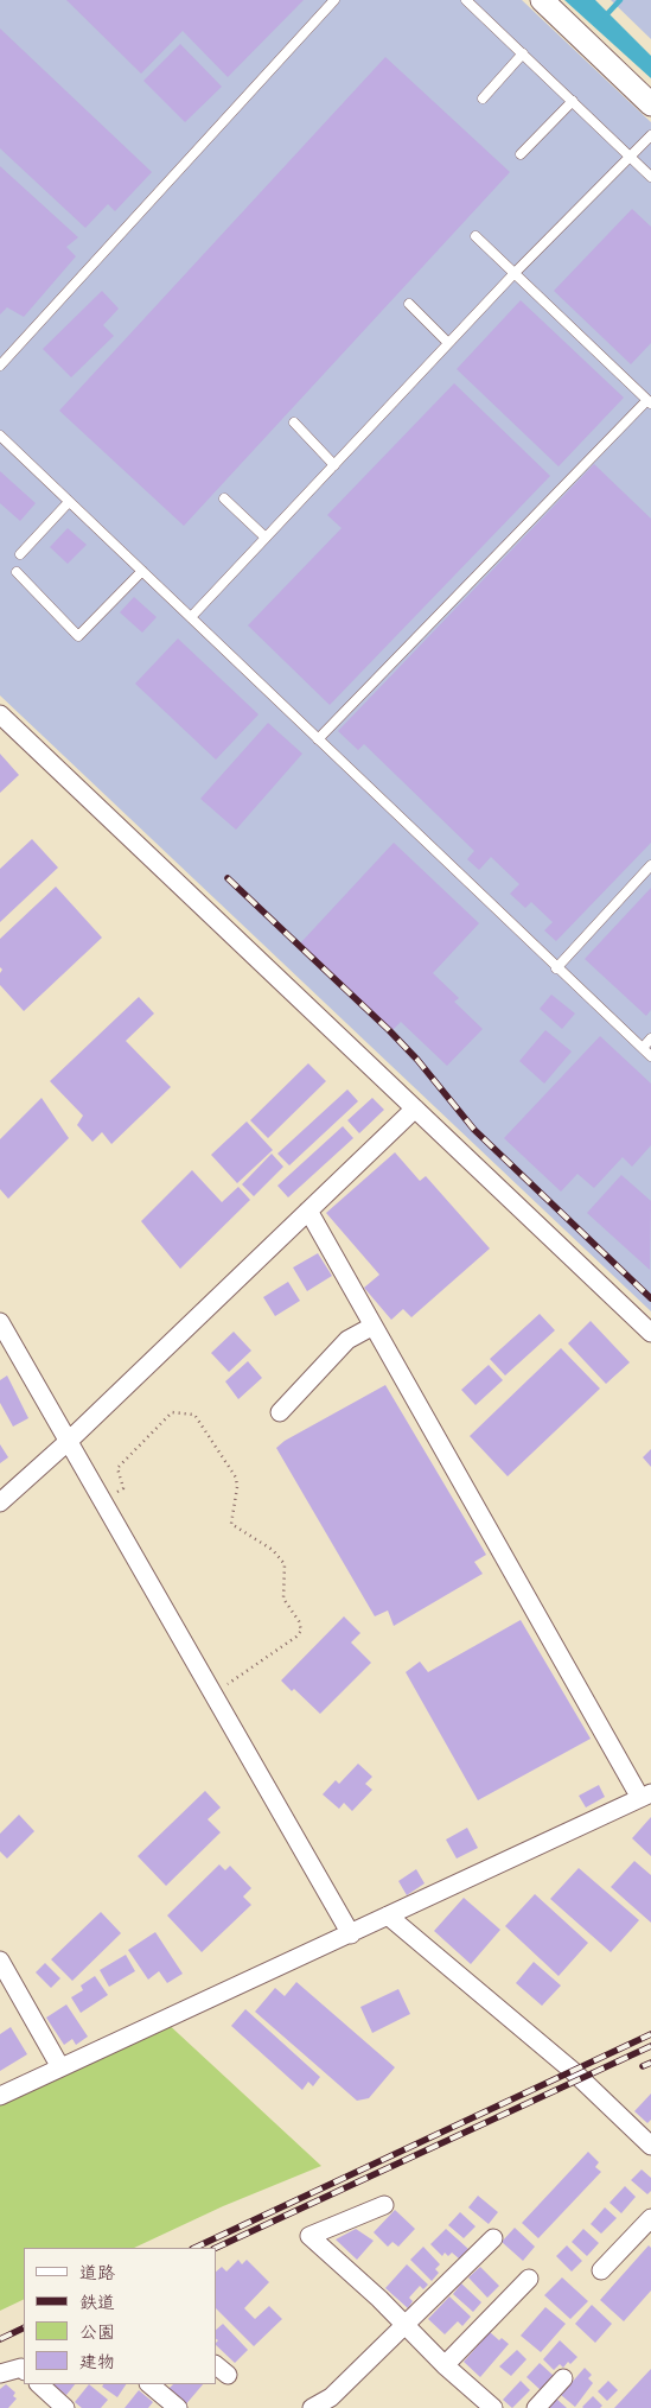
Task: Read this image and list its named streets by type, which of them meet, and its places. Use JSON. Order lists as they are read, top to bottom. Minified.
{"legend":["道路","鉄道","公園","建物"]}
